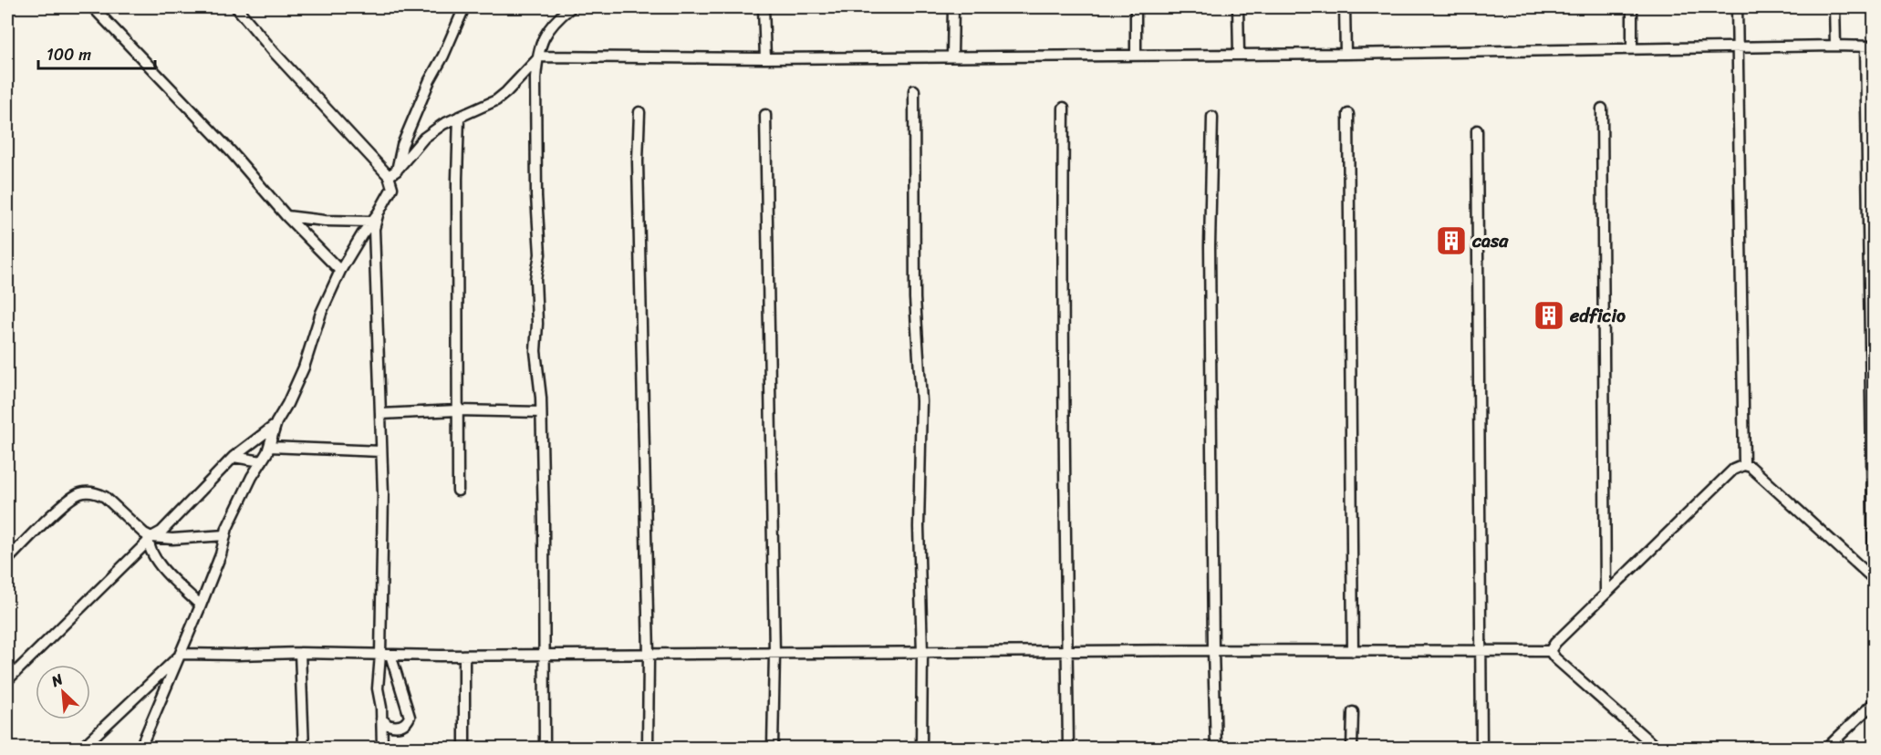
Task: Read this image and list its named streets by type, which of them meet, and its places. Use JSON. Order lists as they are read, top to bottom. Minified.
{"places":{"building":["casa","edficio"]},"scale_bar":"100 m","north":"top left"}
